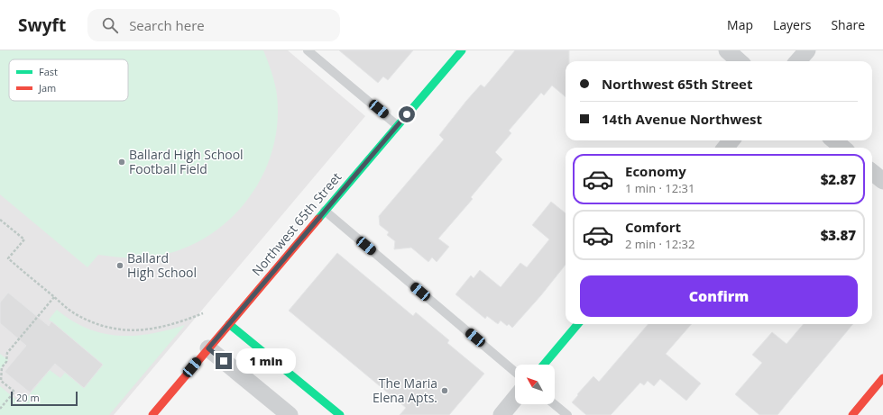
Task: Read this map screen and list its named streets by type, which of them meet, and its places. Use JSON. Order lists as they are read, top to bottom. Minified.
{"streets":{"street":["Northwest 65th Street"]},"places":["Ballard High School Football Field","Ballard High School","The Maria Elena Apts."],"legend":["Fast","Jam"],"scale_bar":"20 m","north":"top left","page":{"header":"Swyft","search":"Search here","nav":["Map","Layers","Share"],"banner":["Northwest 65th Street","14th Avenue Northwest"],"list":[{"name":"Economy","note":"1 min · 12:31","value":"$2.87"},{"name":"Comfort","note":"2 min · 12:32","value":"$3.87"}],"buttons":"Confirm","bubble":"1 min","scale":"20 m"}}
